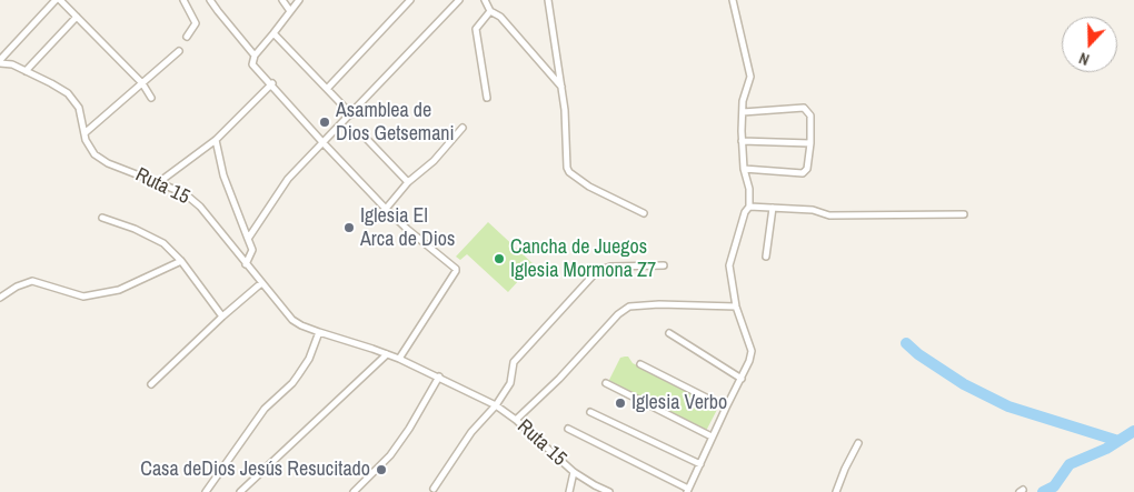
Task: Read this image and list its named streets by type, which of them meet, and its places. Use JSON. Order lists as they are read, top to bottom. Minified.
{"streets":{"street":["Ruta 15"]},"places":["Asamblea de Dios Getsemani","Iglesia El Arca de Dios","Cancha de Juegos Iglesia Mormona Z7","Iglesia Verbo","Casa deDios Jesús Resucitado"],"north":"bottom"}
